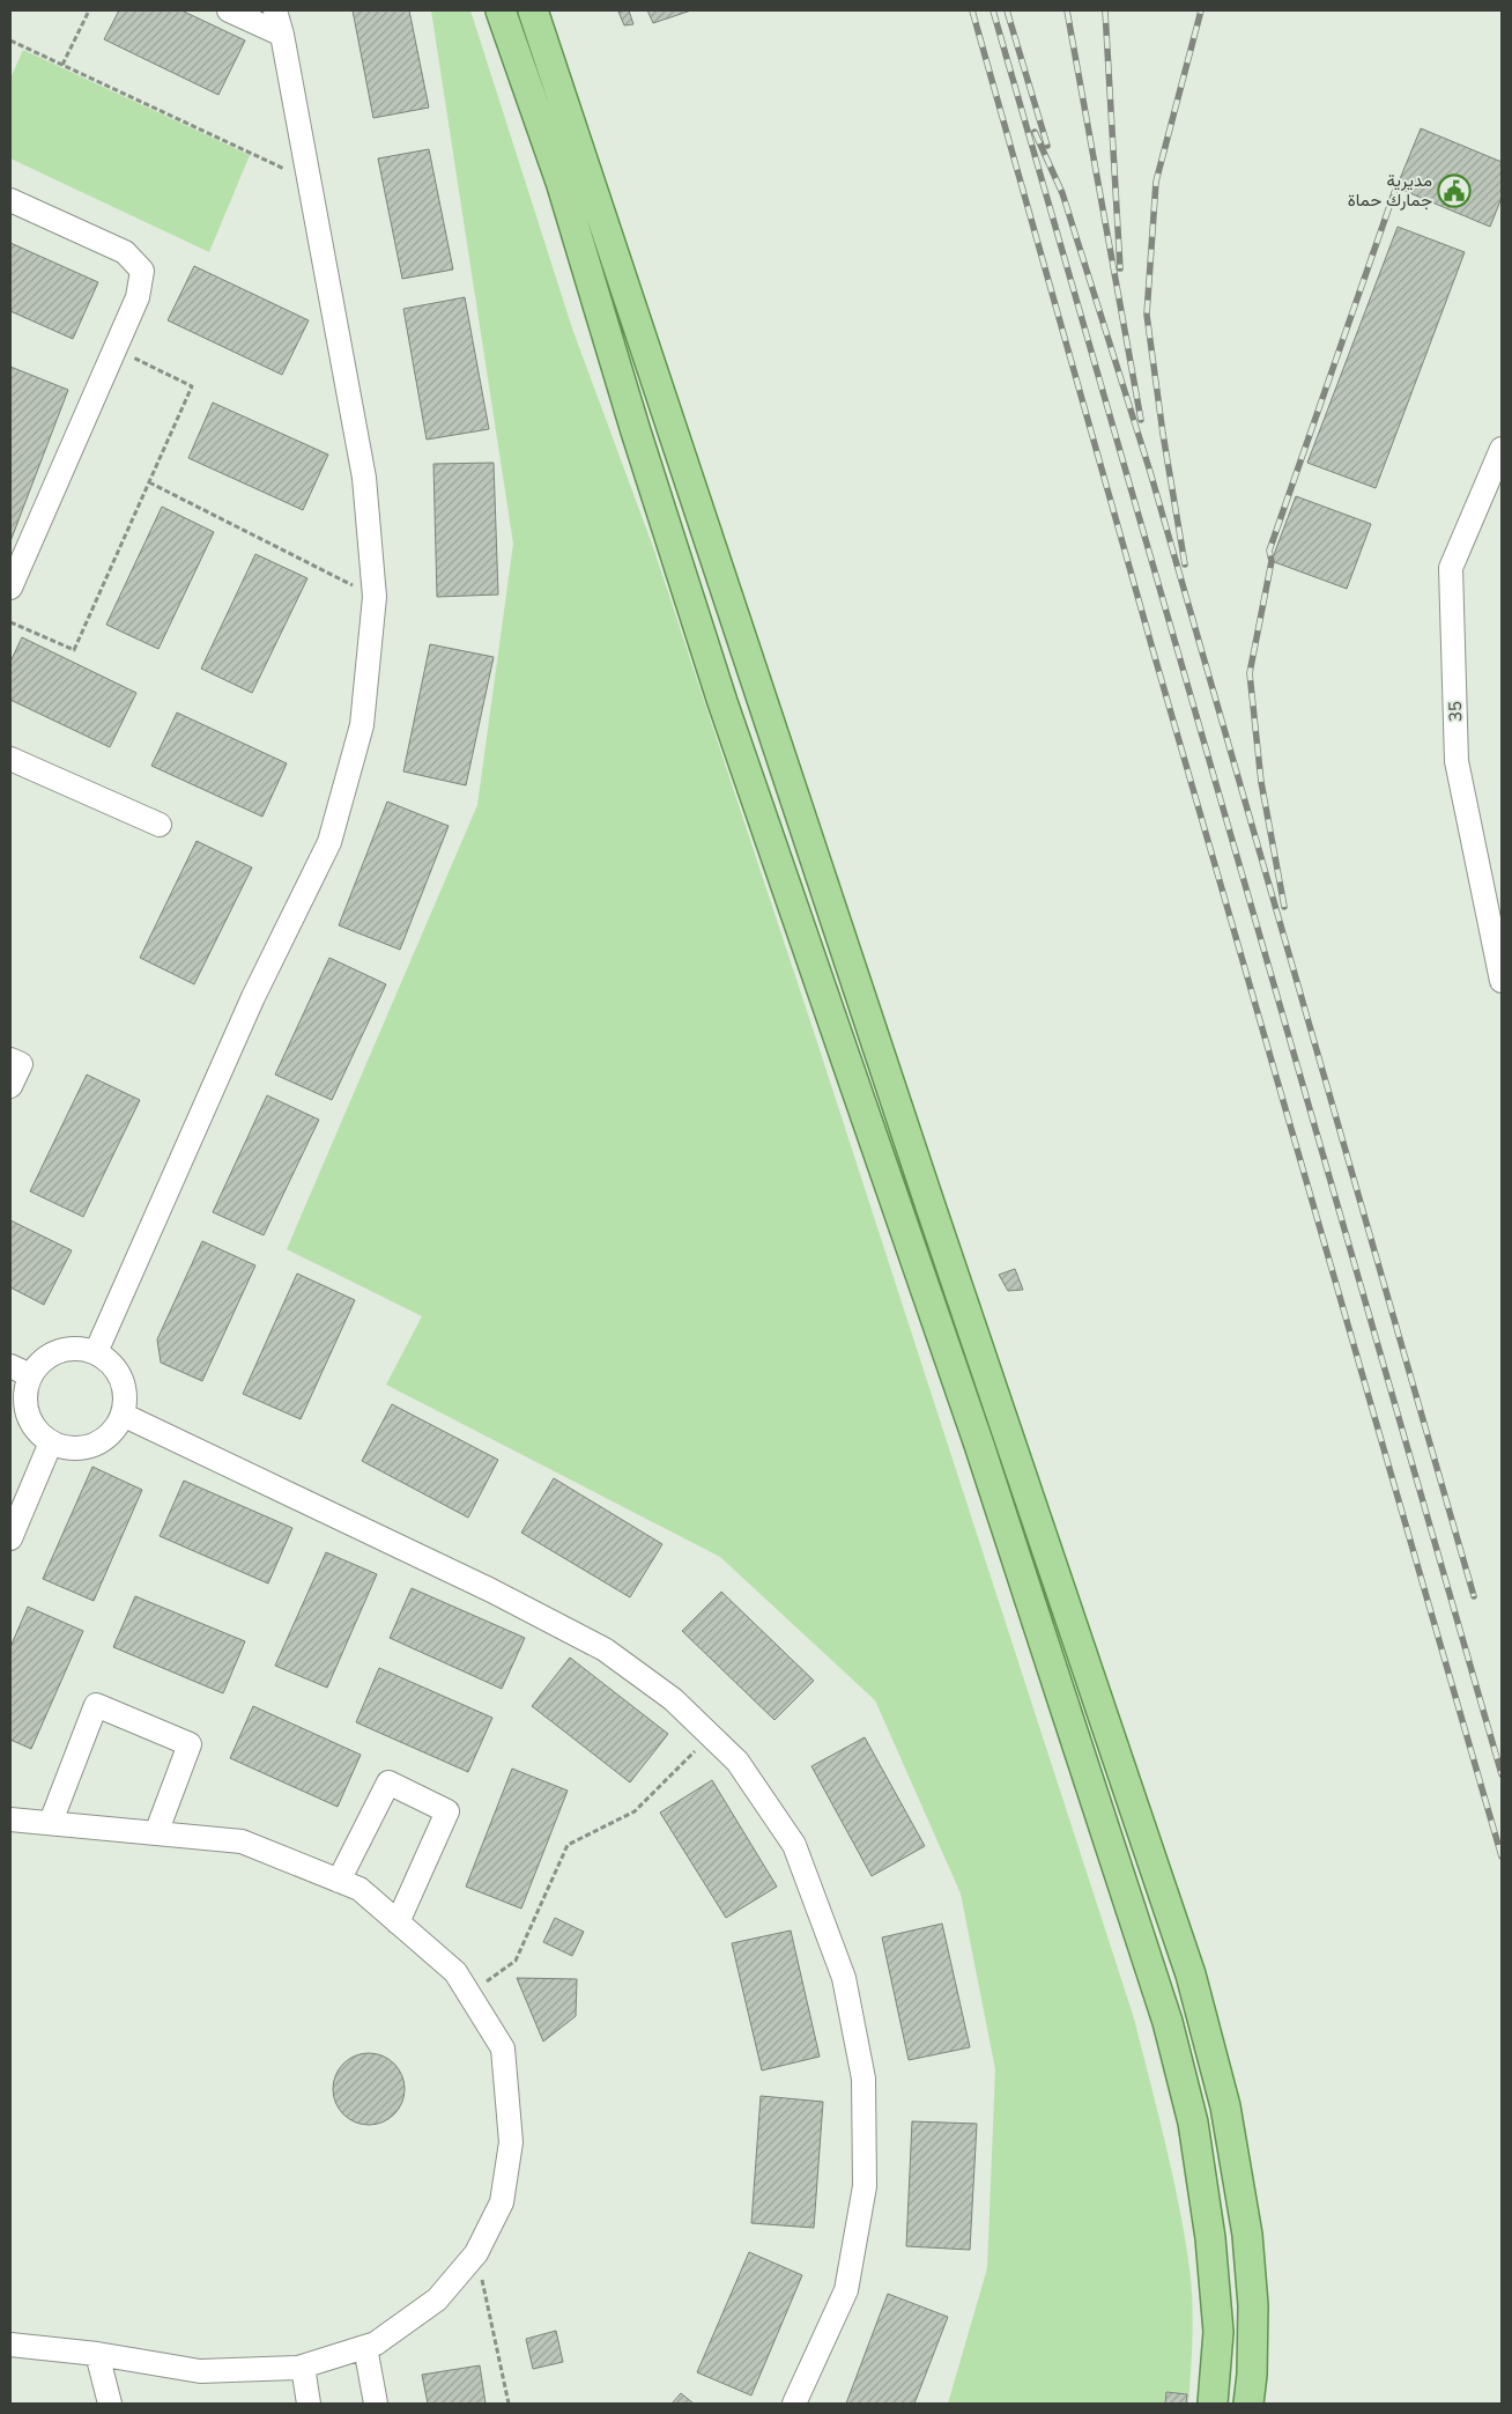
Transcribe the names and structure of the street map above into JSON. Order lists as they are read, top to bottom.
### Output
{
  "streets": {
    "street": ["35"]
  },
  "places": {
    "public building": ["مديرية جمارك حماة"]
  }
}
